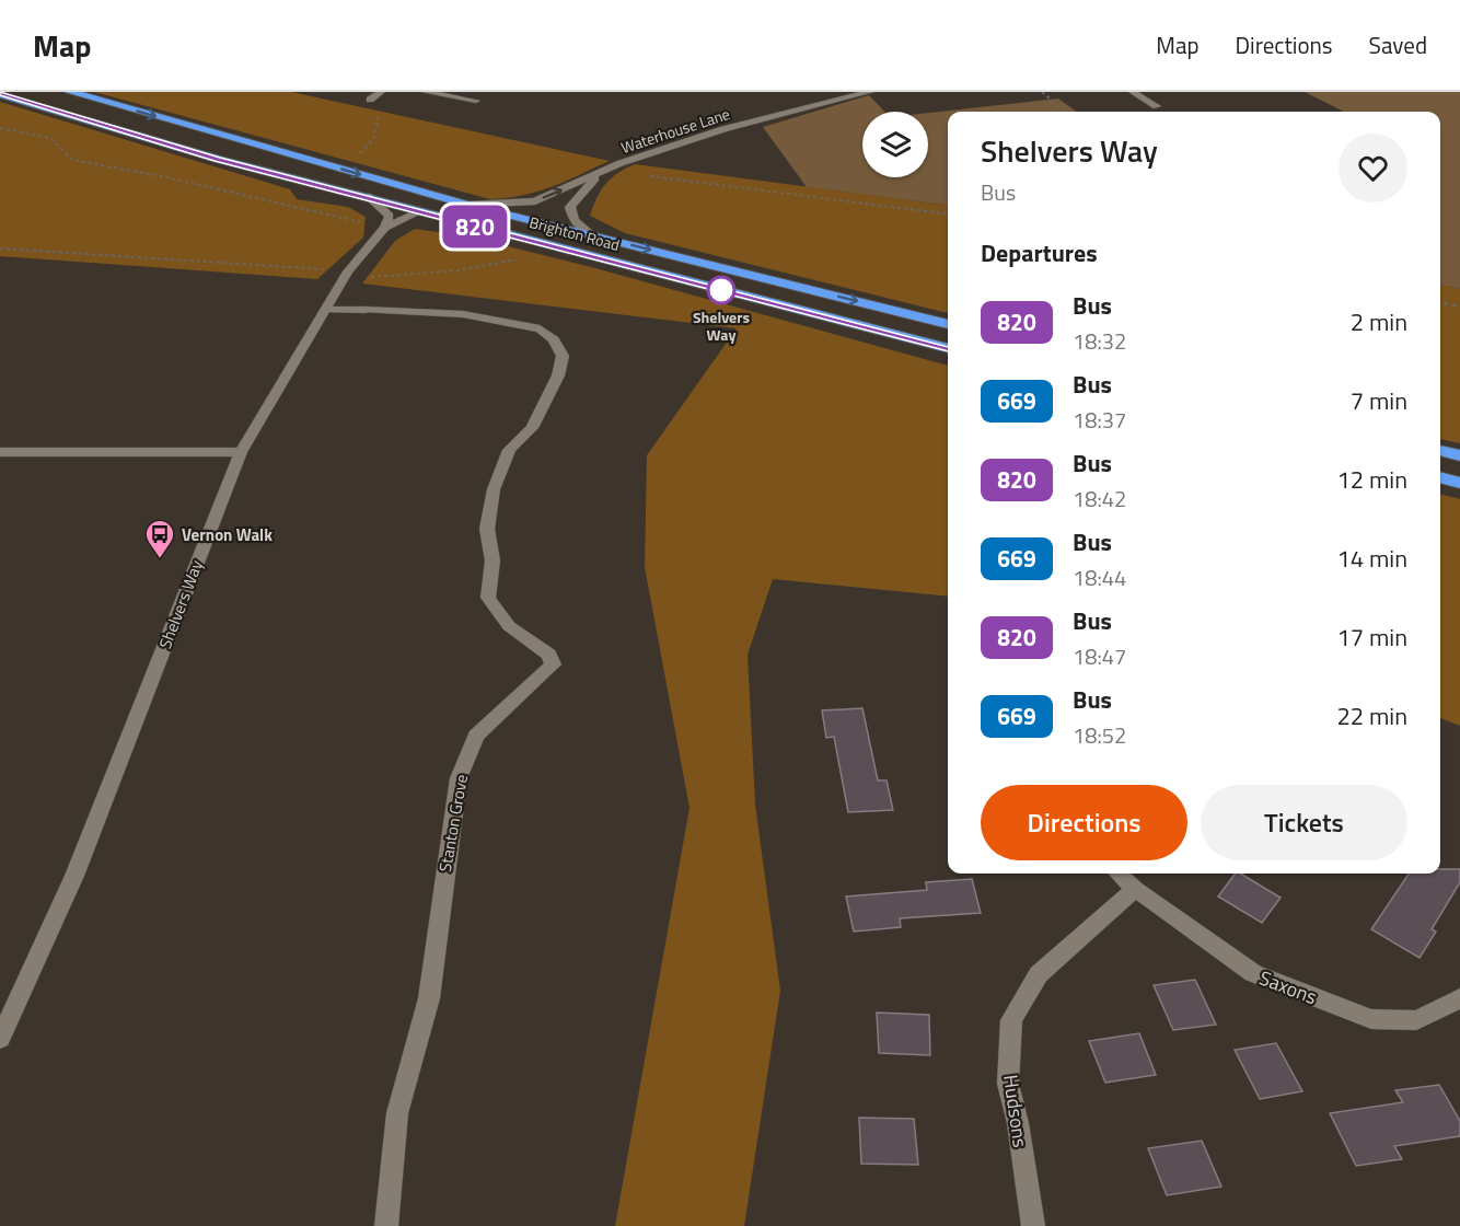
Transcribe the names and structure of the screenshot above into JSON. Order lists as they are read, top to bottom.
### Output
{
  "streets": {
    "highway": ["Brighton Road"],
    "street": [
      "Waterhouse Lane",
      "Shelvers Way",
      "Stanton Grove",
      "Saxons",
      "Hudsons"
    ]
  },
  "crossings": [
    ["Waterhouse Lane", "Brighton Road"],
    ["Brighton Road", "Shelvers Way"],
    ["Saxons", "Hudsons"]
  ],
  "places": {
    "other": ["Shelvers Way"],
    "bus stop": ["Vernon Walk"]
  },
  "lines": ["bus line 820"],
  "page": {
    "header": "Map",
    "nav": ["Map", "Directions", "Saved"],
    "on_map": "820",
    "heading": [
      ["Shelvers Way", "Bus"],
      "Departures"
    ],
    "list": [
      {
        "mark": "820",
        "name": "Bus",
        "note": "18:32",
        "value": "2 min"
      },
      {
        "mark": "669",
        "name": "Bus",
        "note": "18:37",
        "value": "7 min"
      },
      {
        "mark": "820",
        "name": "Bus",
        "note": "18:42",
        "value": "12 min"
      },
      {
        "mark": "669",
        "name": "Bus",
        "note": "18:44",
        "value": "14 min"
      },
      {
        "mark": "820",
        "name": "Bus",
        "note": "18:47",
        "value": "17 min"
      },
      {
        "mark": "669",
        "name": "Bus",
        "note": "18:52",
        "value": "22 min"
      }
    ],
    "buttons": ["Directions", "Tickets"]
  }
}
